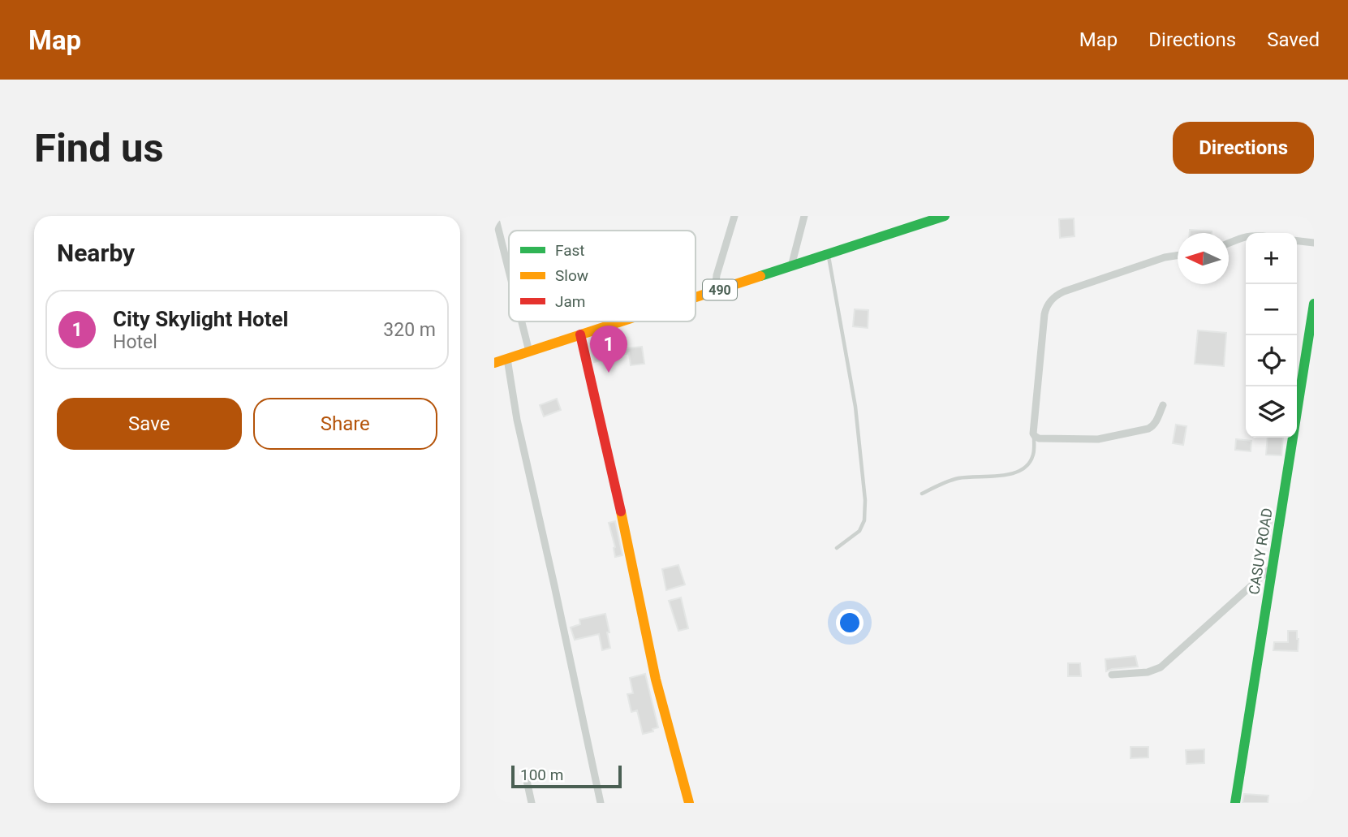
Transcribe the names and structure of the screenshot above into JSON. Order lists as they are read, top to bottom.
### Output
{
  "streets": {
    "street": ["490", "CASUY ROAD"]
  },
  "legend": ["Fast", "Slow", "Jam"],
  "scale_bar": "100 m",
  "north": "left",
  "page": {
    "header": "Map",
    "nav": ["Map", "Directions", "Saved"],
    "buttons": [
      "Directions",
      ["Save", "Share"]
    ],
    "title": "Find us",
    "heading": "Nearby",
    "map_buttons": ["+", "−"],
    "list": [
      {
        "mark": "1",
        "name": "City Skylight Hotel",
        "note": "Hotel",
        "value": "320 m"
      }
    ],
    "pins": "1",
    "scale": "100 m"
  }
}
